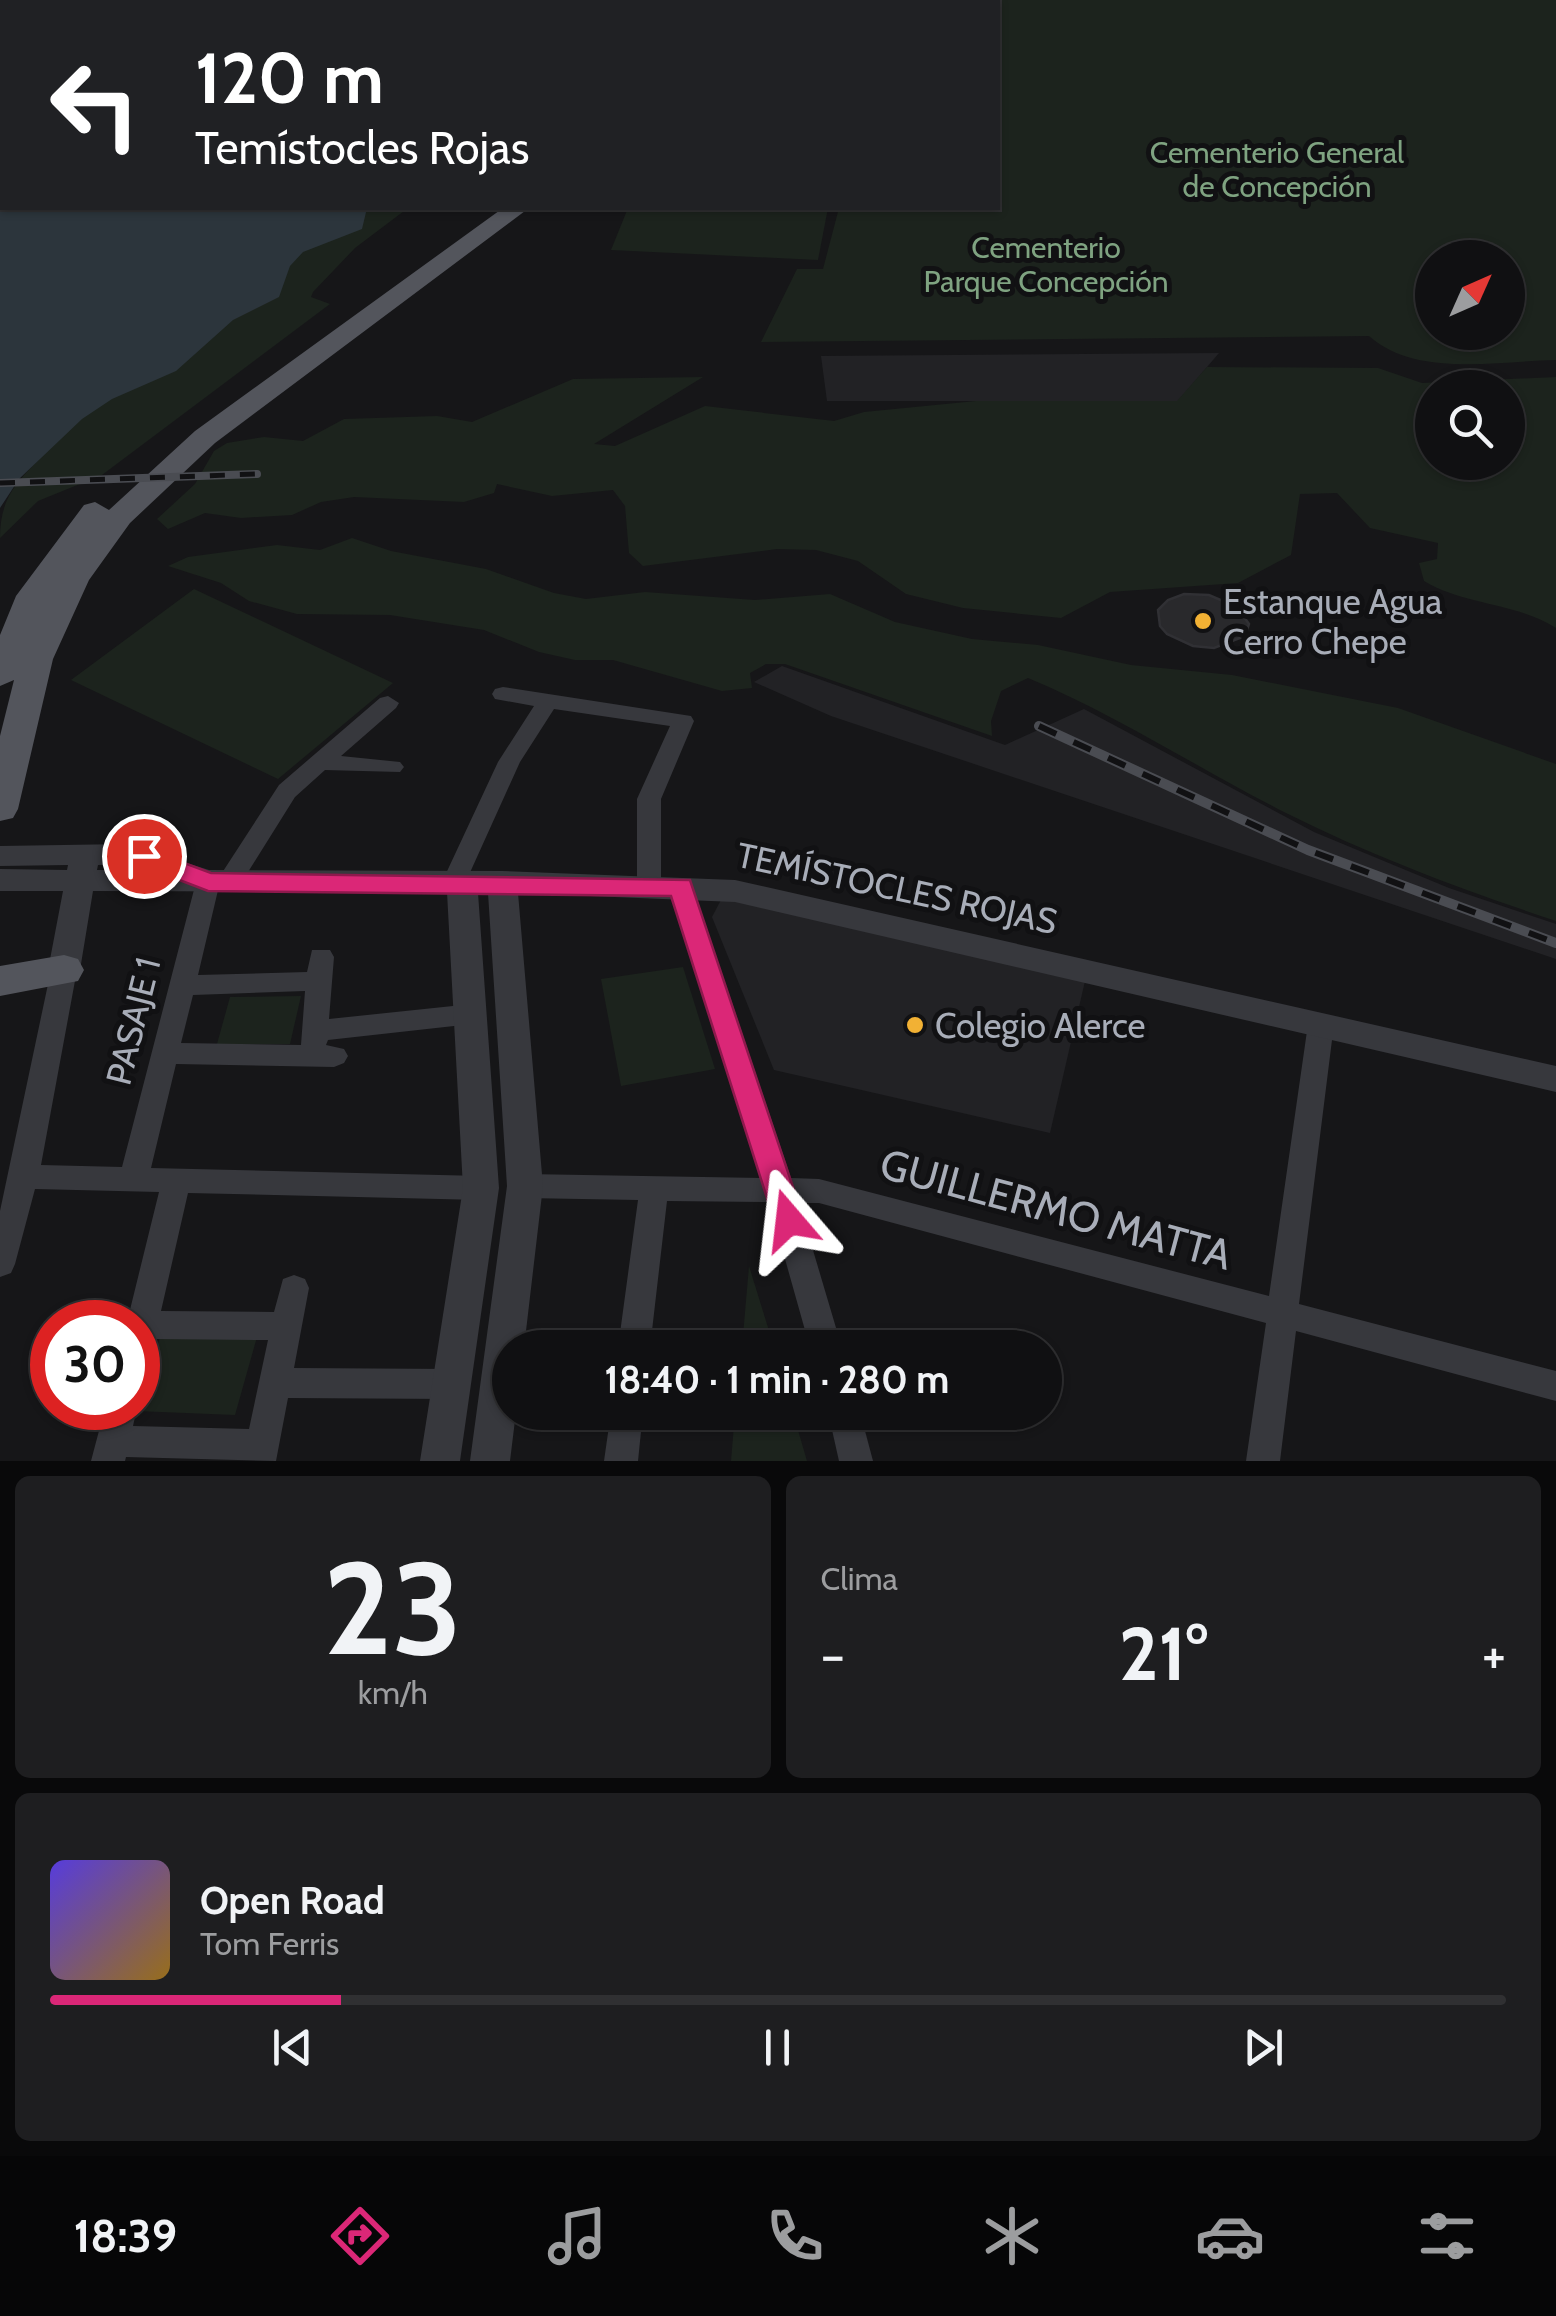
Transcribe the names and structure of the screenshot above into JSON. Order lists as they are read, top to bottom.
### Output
{
  "streets": {
    "street": ["TEMÍSTOCLES ROJAS", "PASAJE 1", "GUILLERMO MATTA"]
  },
  "crossings": [
    ["TEMÍSTOCLES ROJAS", "PASAJE 1"]
  ],
  "parks": ["Cementerio General de Concepción", "Cementerio Parque Concepción"],
  "places": ["Estanque Agua Cerro Chepe", "Colegio Alerce"],
  "north": "top right",
  "page": {
    "turn": ["120 m", "Temístocles Rojas"],
    "limit": "30",
    "trip": "18:40 · 1 min · 280 m",
    "tile": [
      ["23", "km/h"],
      "Clima"
    ],
    "heat": ["−", "21°", "+"],
    "song": ["Open Road", "Tom Ferris"],
    "tabs": "18:39"
  }
}
